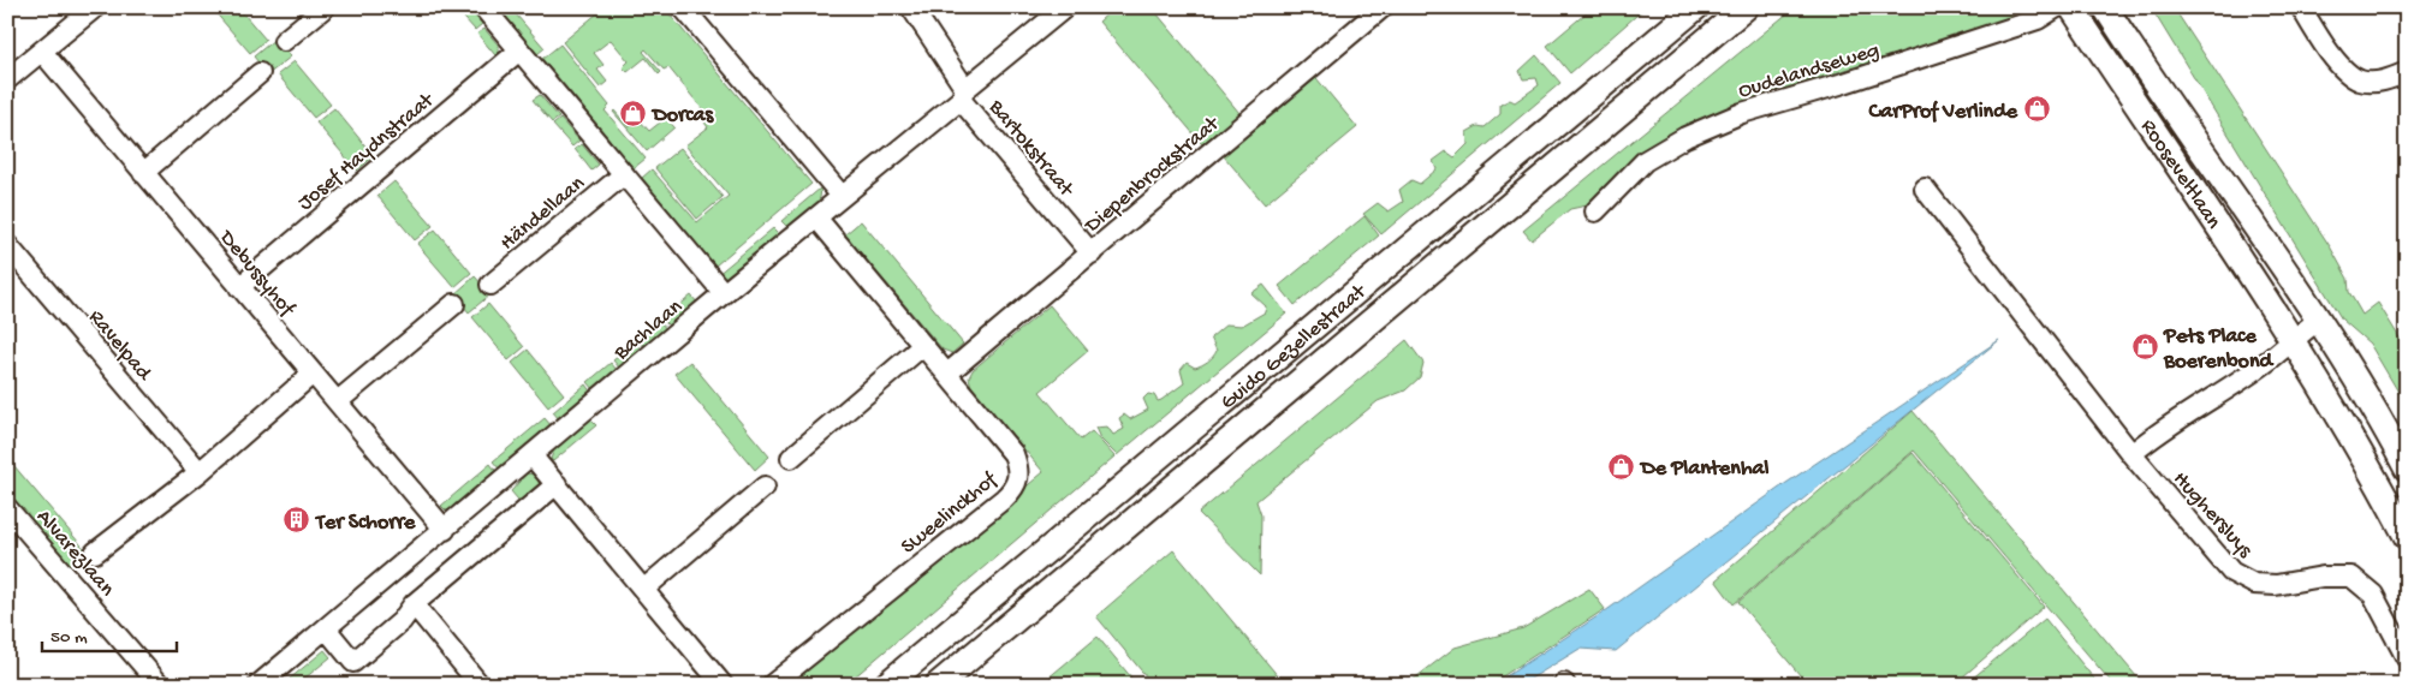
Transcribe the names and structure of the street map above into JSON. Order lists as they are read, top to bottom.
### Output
{
  "streets": {
    "main road": ["Rooseveltlaan", "Guido Gezellestraat"],
    "street": [
      "Oudelandseweg",
      "Bartokstraat",
      "Josef Haydnstraat",
      "Diepenbrockstraat",
      "Händellaan",
      "Debussyhof",
      "Bachlaan",
      "Ravelpad",
      "Sweelinckhof",
      "Hughersluys",
      "Alvarezlaan"
    ]
  },
  "crossings": [
    ["Bartokstraat", "Diepenbrockstraat"],
    ["Bartokstraat", "Bachlaan"],
    ["Josef Haydnstraat", "Debussyhof"],
    ["Diepenbrockstraat", "Sweelinckhof"],
    ["Debussyhof", "Bachlaan"],
    ["Bachlaan", "Sweelinckhof"]
  ],
  "places": {
    "shop": [
      "CarProf Verlinde",
      "Dorcas",
      "Pets Place Boerenbond",
      "De Plantenhal"
    ],
    "building": ["Ter Schorre"]
  },
  "scale_bar": "50 m"
}
